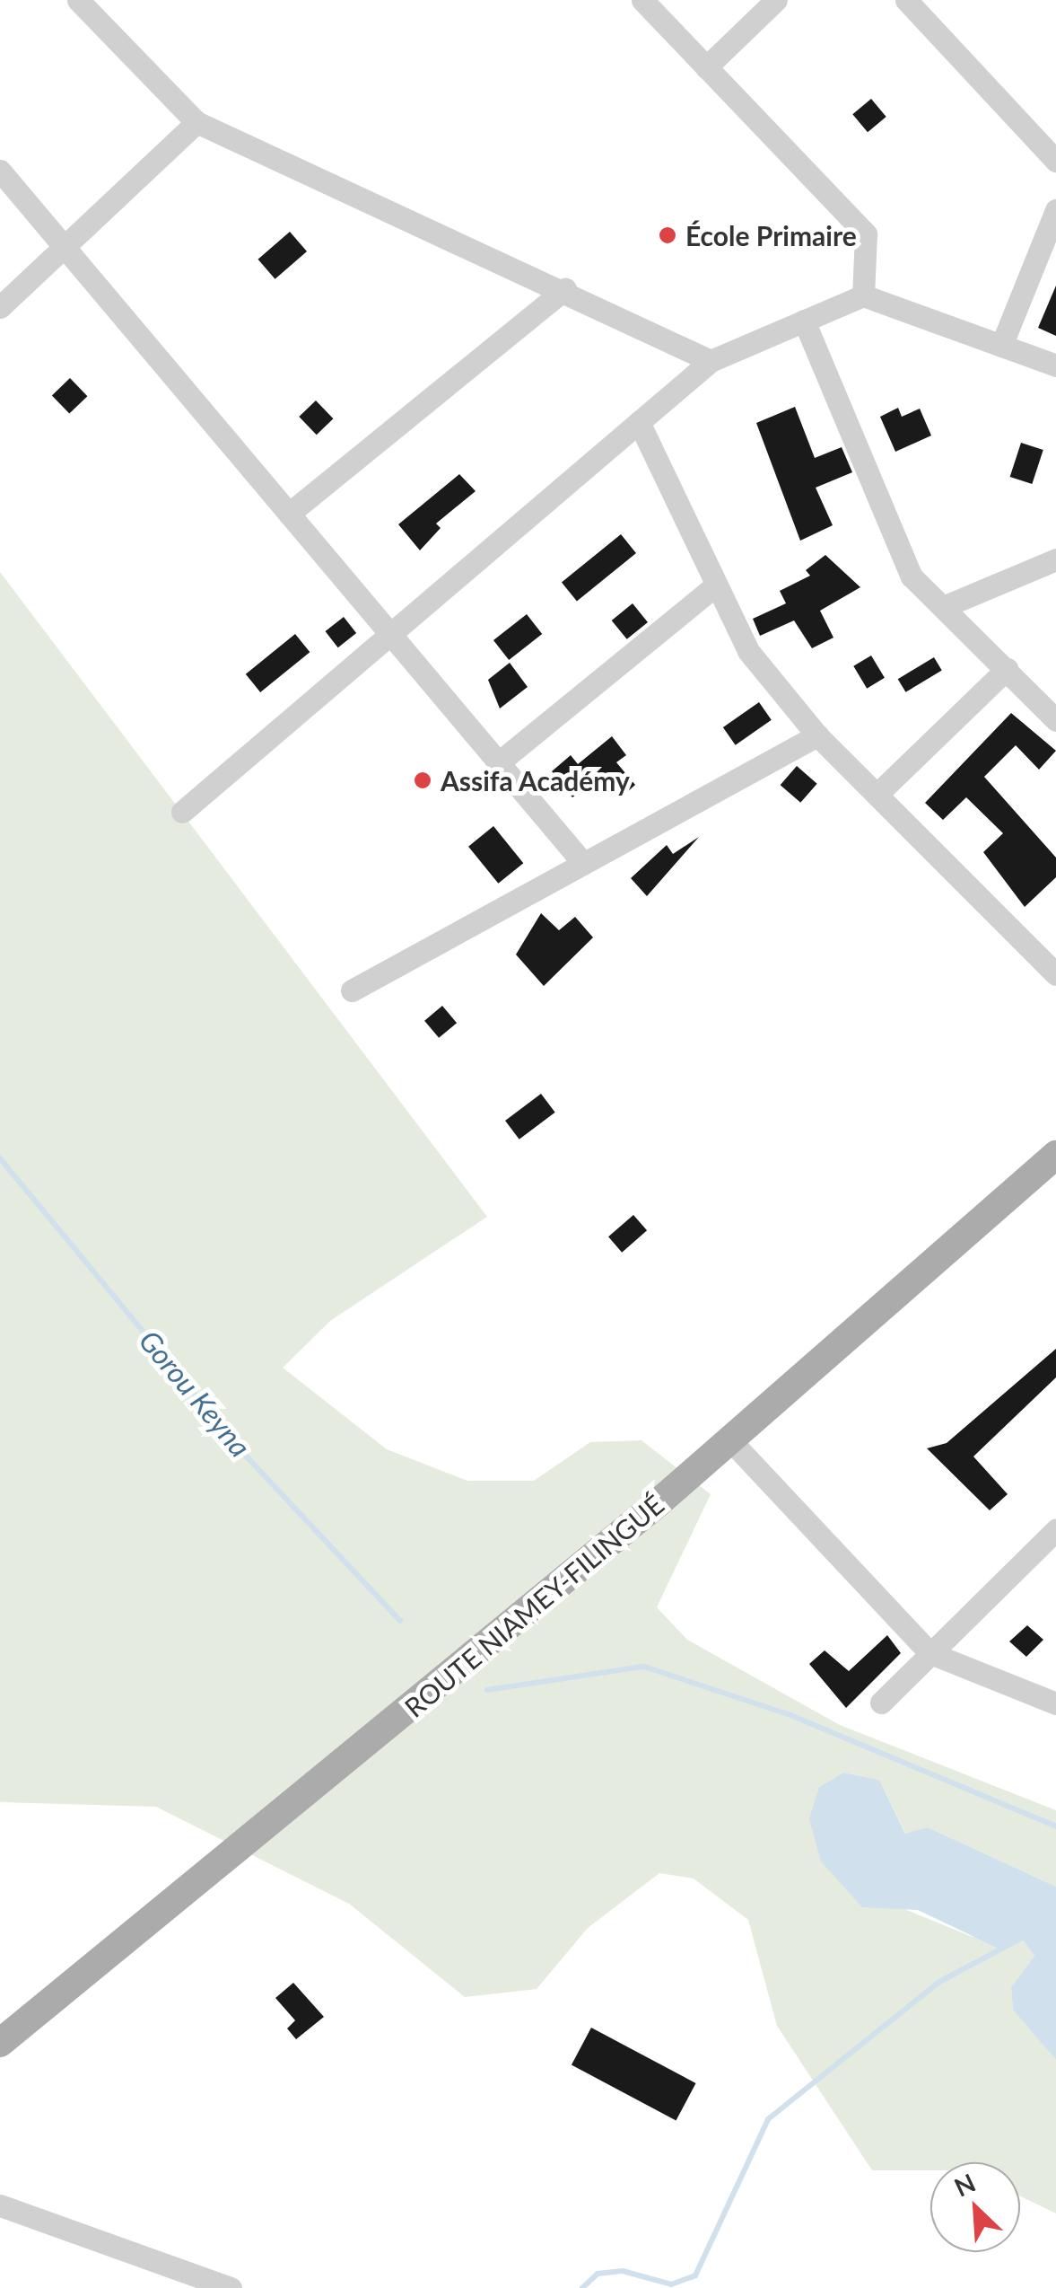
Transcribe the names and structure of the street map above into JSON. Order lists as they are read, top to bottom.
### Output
{
  "streets": {
    "main road": ["ROUTE NIAMEY-FILINGUÉ"]
  },
  "water": ["Gorou Keyna"],
  "places": ["École Primaire", "Assifa Académy"],
  "north": "top left"
}
